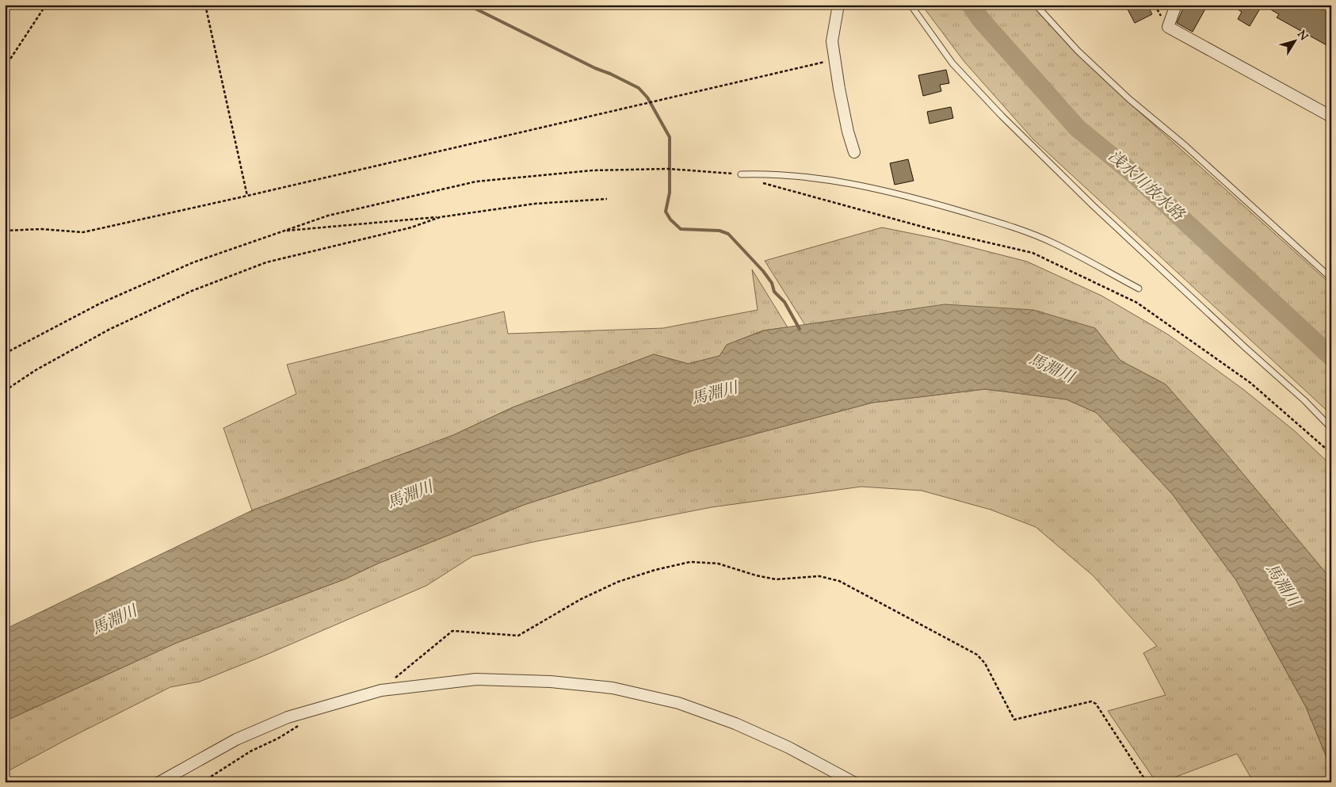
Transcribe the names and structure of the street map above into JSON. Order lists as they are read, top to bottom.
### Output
{
  "water": ["浅水川放水路", "馬淵川"],
  "north": "top right"
}
